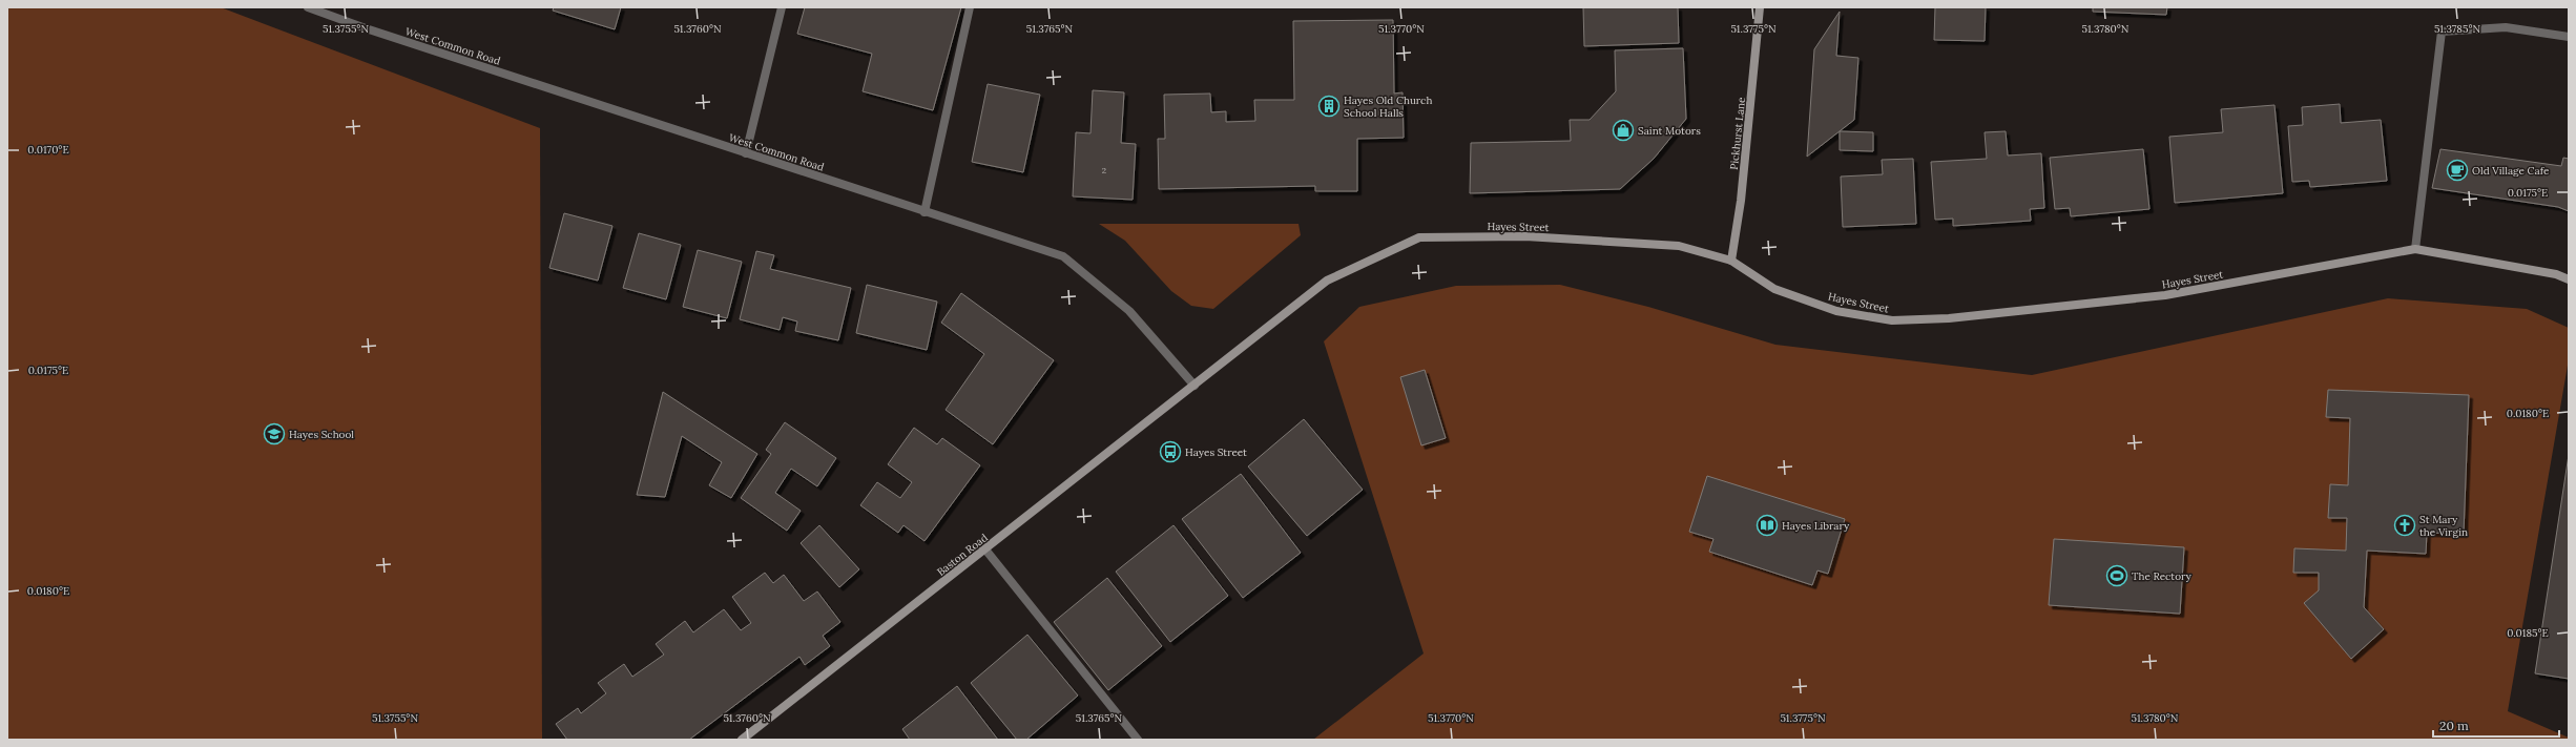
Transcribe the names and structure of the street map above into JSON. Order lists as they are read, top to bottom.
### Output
{
  "streets": {
    "main road": ["Pickhurst Lane", "Hayes Street", "Baston Road"],
    "street": ["West Common Road"]
  },
  "crossings": [
    ["West Common Road", "Hayes Street"],
    ["West Common Road", "Baston Road"],
    ["Pickhurst Lane", "Hayes Street"],
    ["Hayes Street", "Baston Road"]
  ],
  "places": {
    "building": ["Hayes Old Church School Halls"],
    "shop": ["Saint Motors"],
    "cafe": ["Old Village Cafe"],
    "school or university": ["Hayes School"],
    "bus stop": ["Hayes Street"],
    "library": ["Hayes Library"],
    "church": ["St Mary the Virgin"],
    "sports": ["The Rectory"]
  },
  "house_numbers": ["2"],
  "scale_bar": "20 m",
  "coordinates": [
    "51.3755°N",
    "51.3760°N",
    "51.3765°N",
    "51.3770°N",
    "51.3775°N",
    "51.3780°N",
    "51.3785°N",
    "0.0170°E",
    "0.0175°E",
    "0.0180°E",
    "0.0185°E"
  ]
}
